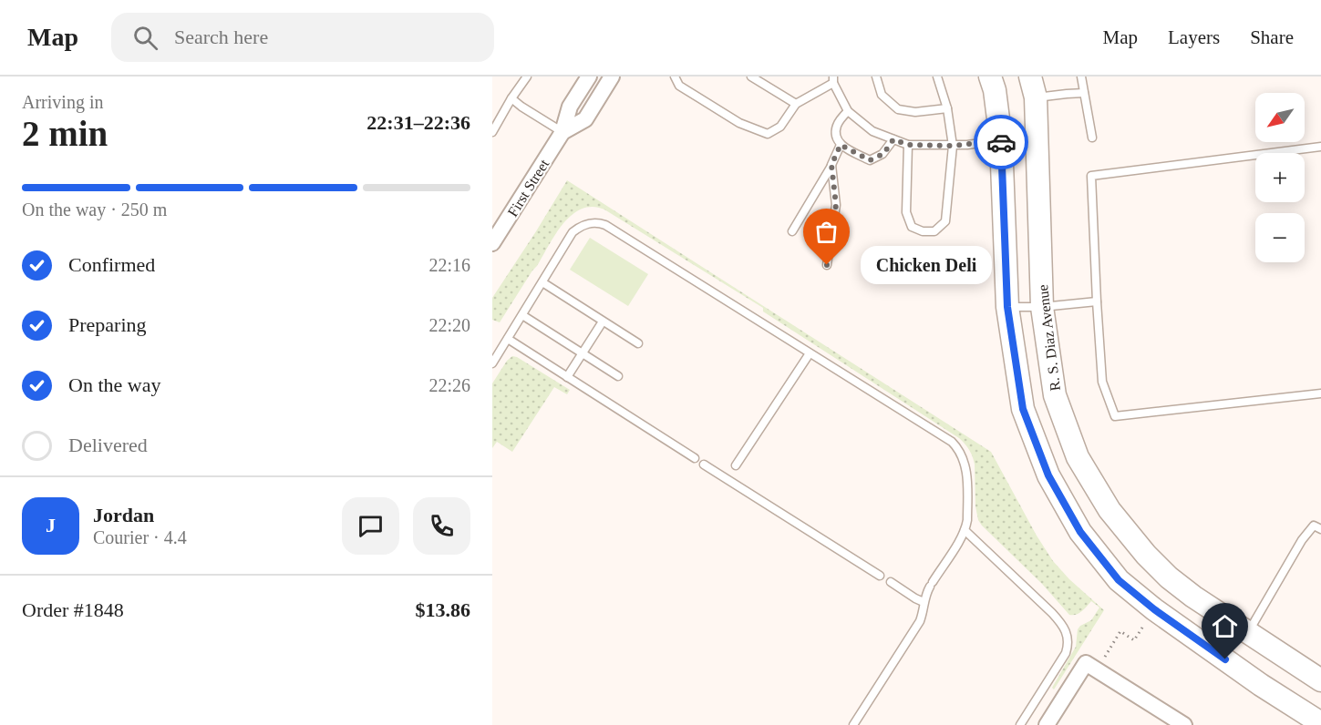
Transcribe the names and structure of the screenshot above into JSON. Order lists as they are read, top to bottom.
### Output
{
  "streets": {
    "street": ["First Street", "R. S. Diaz Avenue"]
  },
  "places": ["Chicken Deli"],
  "north": "bottom left",
  "page": {
    "header": "Map",
    "search": "Search here",
    "nav": ["Map", "Layers", "Share"],
    "heading": ["2 min", "Arriving in", "22:31–22:36"],
    "panel": [
      "Jordan",
      "Courier · 4.4",
      "Order #1848",
      "$13.86"
    ],
    "map_buttons": ["+", "−"],
    "bar": "On the way · 250 m",
    "list": [
      ["Confirmed", "22:16"],
      ["Preparing", "22:20"],
      ["On the way", "22:26"],
      "Delivered"
    ],
    "bubble": "Chicken Deli",
    "round": "J"
  }
}
